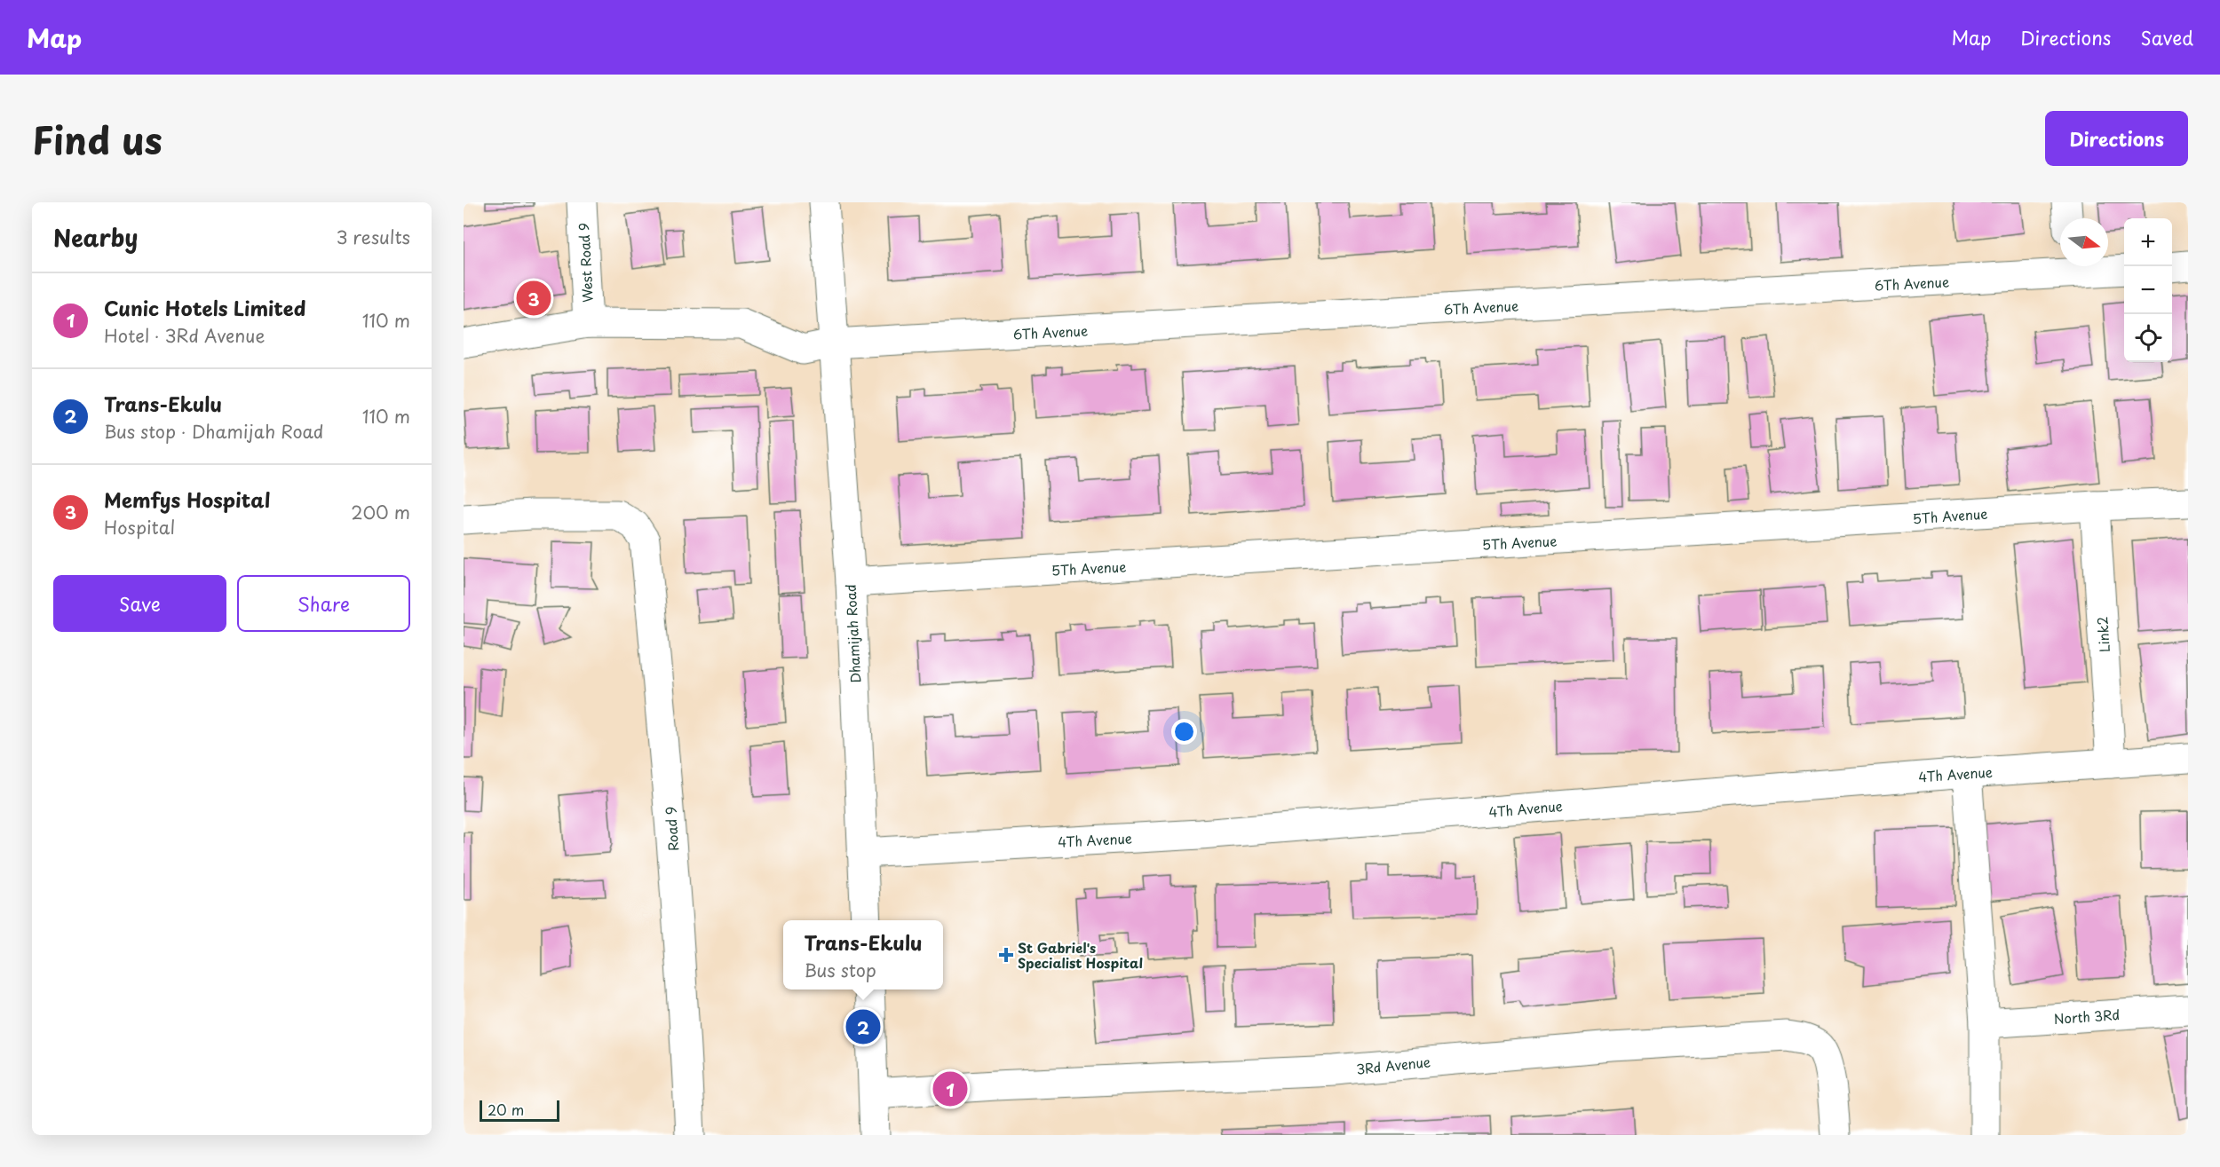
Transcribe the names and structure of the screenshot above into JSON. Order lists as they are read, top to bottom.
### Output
{
  "streets": {
    "street": [
      "West Road 9",
      "6Th Avenue",
      "5Th Avenue",
      "Dhamijah Road",
      "Link2",
      "4Th Avenue",
      "Road 9",
      "North 3Rd",
      "3Rd Avenue"
    ]
  },
  "crossings": [
    ["West Road 9", "6Th Avenue"],
    ["6Th Avenue", "Dhamijah Road"],
    ["5Th Avenue", "Dhamijah Road"],
    ["5Th Avenue", "Link2"],
    ["Dhamijah Road", "4Th Avenue"],
    ["Link2", "4Th Avenue"]
  ],
  "places": {
    "health": ["St Gabriel's Specialist Hospital"]
  },
  "scale_bar": "20 m",
  "north": "right",
  "page": {
    "header": "Map",
    "nav": ["Map", "Directions", "Saved"],
    "title": "Find us",
    "buttons": [
      "Directions",
      ["Save", "Share"]
    ],
    "heading": ["Nearby", "3 results"],
    "map_buttons": ["+", "−"],
    "list": [
      {
        "mark": "1",
        "name": "Cunic Hotels Limited",
        "note": "Hotel · 3Rd Avenue",
        "value": "110 m"
      },
      {
        "mark": "2",
        "name": "Trans-Ekulu",
        "note": "Bus stop · Dhamijah Road",
        "value": "110 m"
      },
      {
        "mark": "3",
        "name": "Memfys Hospital",
        "note": "Hospital",
        "value": "200 m"
      }
    ],
    "pins": ["3", "2", "1"],
    "popup": ["Trans-Ekulu", "Bus stop"],
    "scale": "20 m"
  }
}
